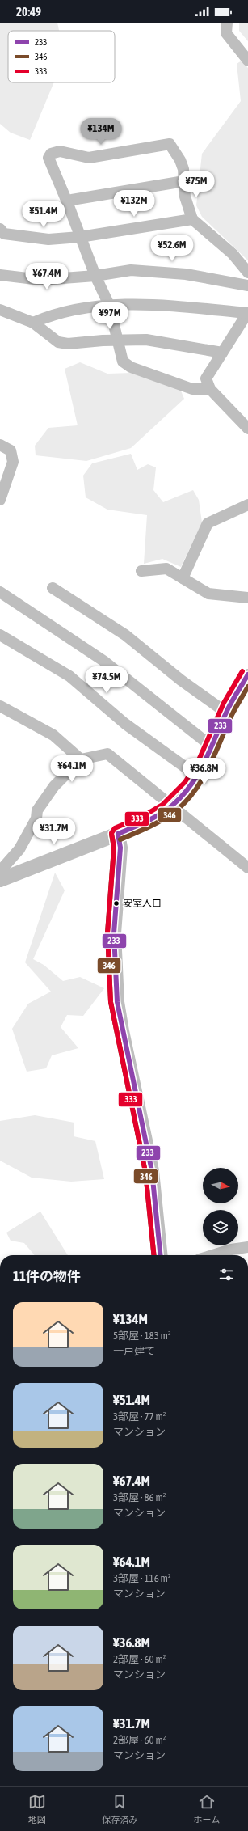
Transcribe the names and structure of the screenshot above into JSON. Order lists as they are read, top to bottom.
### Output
{
  "places": ["安室入口"],
  "lines": ["transit line 333", "transit line 233", "transit line 346"],
  "legend": ["233", "346", "333"],
  "north": "right",
  "page": {
    "status": "20:49",
    "price": [
      "¥134M",
      "¥75M",
      "¥132M",
      "¥51.4M",
      "¥52.6M",
      "¥67.4M",
      "¥97M",
      "¥74.5M",
      "¥64.1M",
      "¥36.8M",
      "¥31.7M"
    ],
    "heading": "11件の物件",
    "list": [
      {
        "name": "¥134M",
        "note": "5部屋 · 183 m² · 一戸建て"
      },
      {
        "name": "¥51.4M",
        "note": "3部屋 · 77 m² · マンション"
      },
      {
        "name": "¥67.4M",
        "note": "3部屋 · 86 m² · マンション"
      },
      {
        "name": "¥64.1M",
        "note": "3部屋 · 116 m² · マンション"
      },
      {
        "name": "¥36.8M",
        "note": "2部屋 · 60 m² · マンション"
      },
      {
        "name": "¥31.7M",
        "note": "2部屋 · 60 m² · マンション"
      }
    ],
    "tabs": ["地図", "保存済み", "ホーム"]
  }
}
